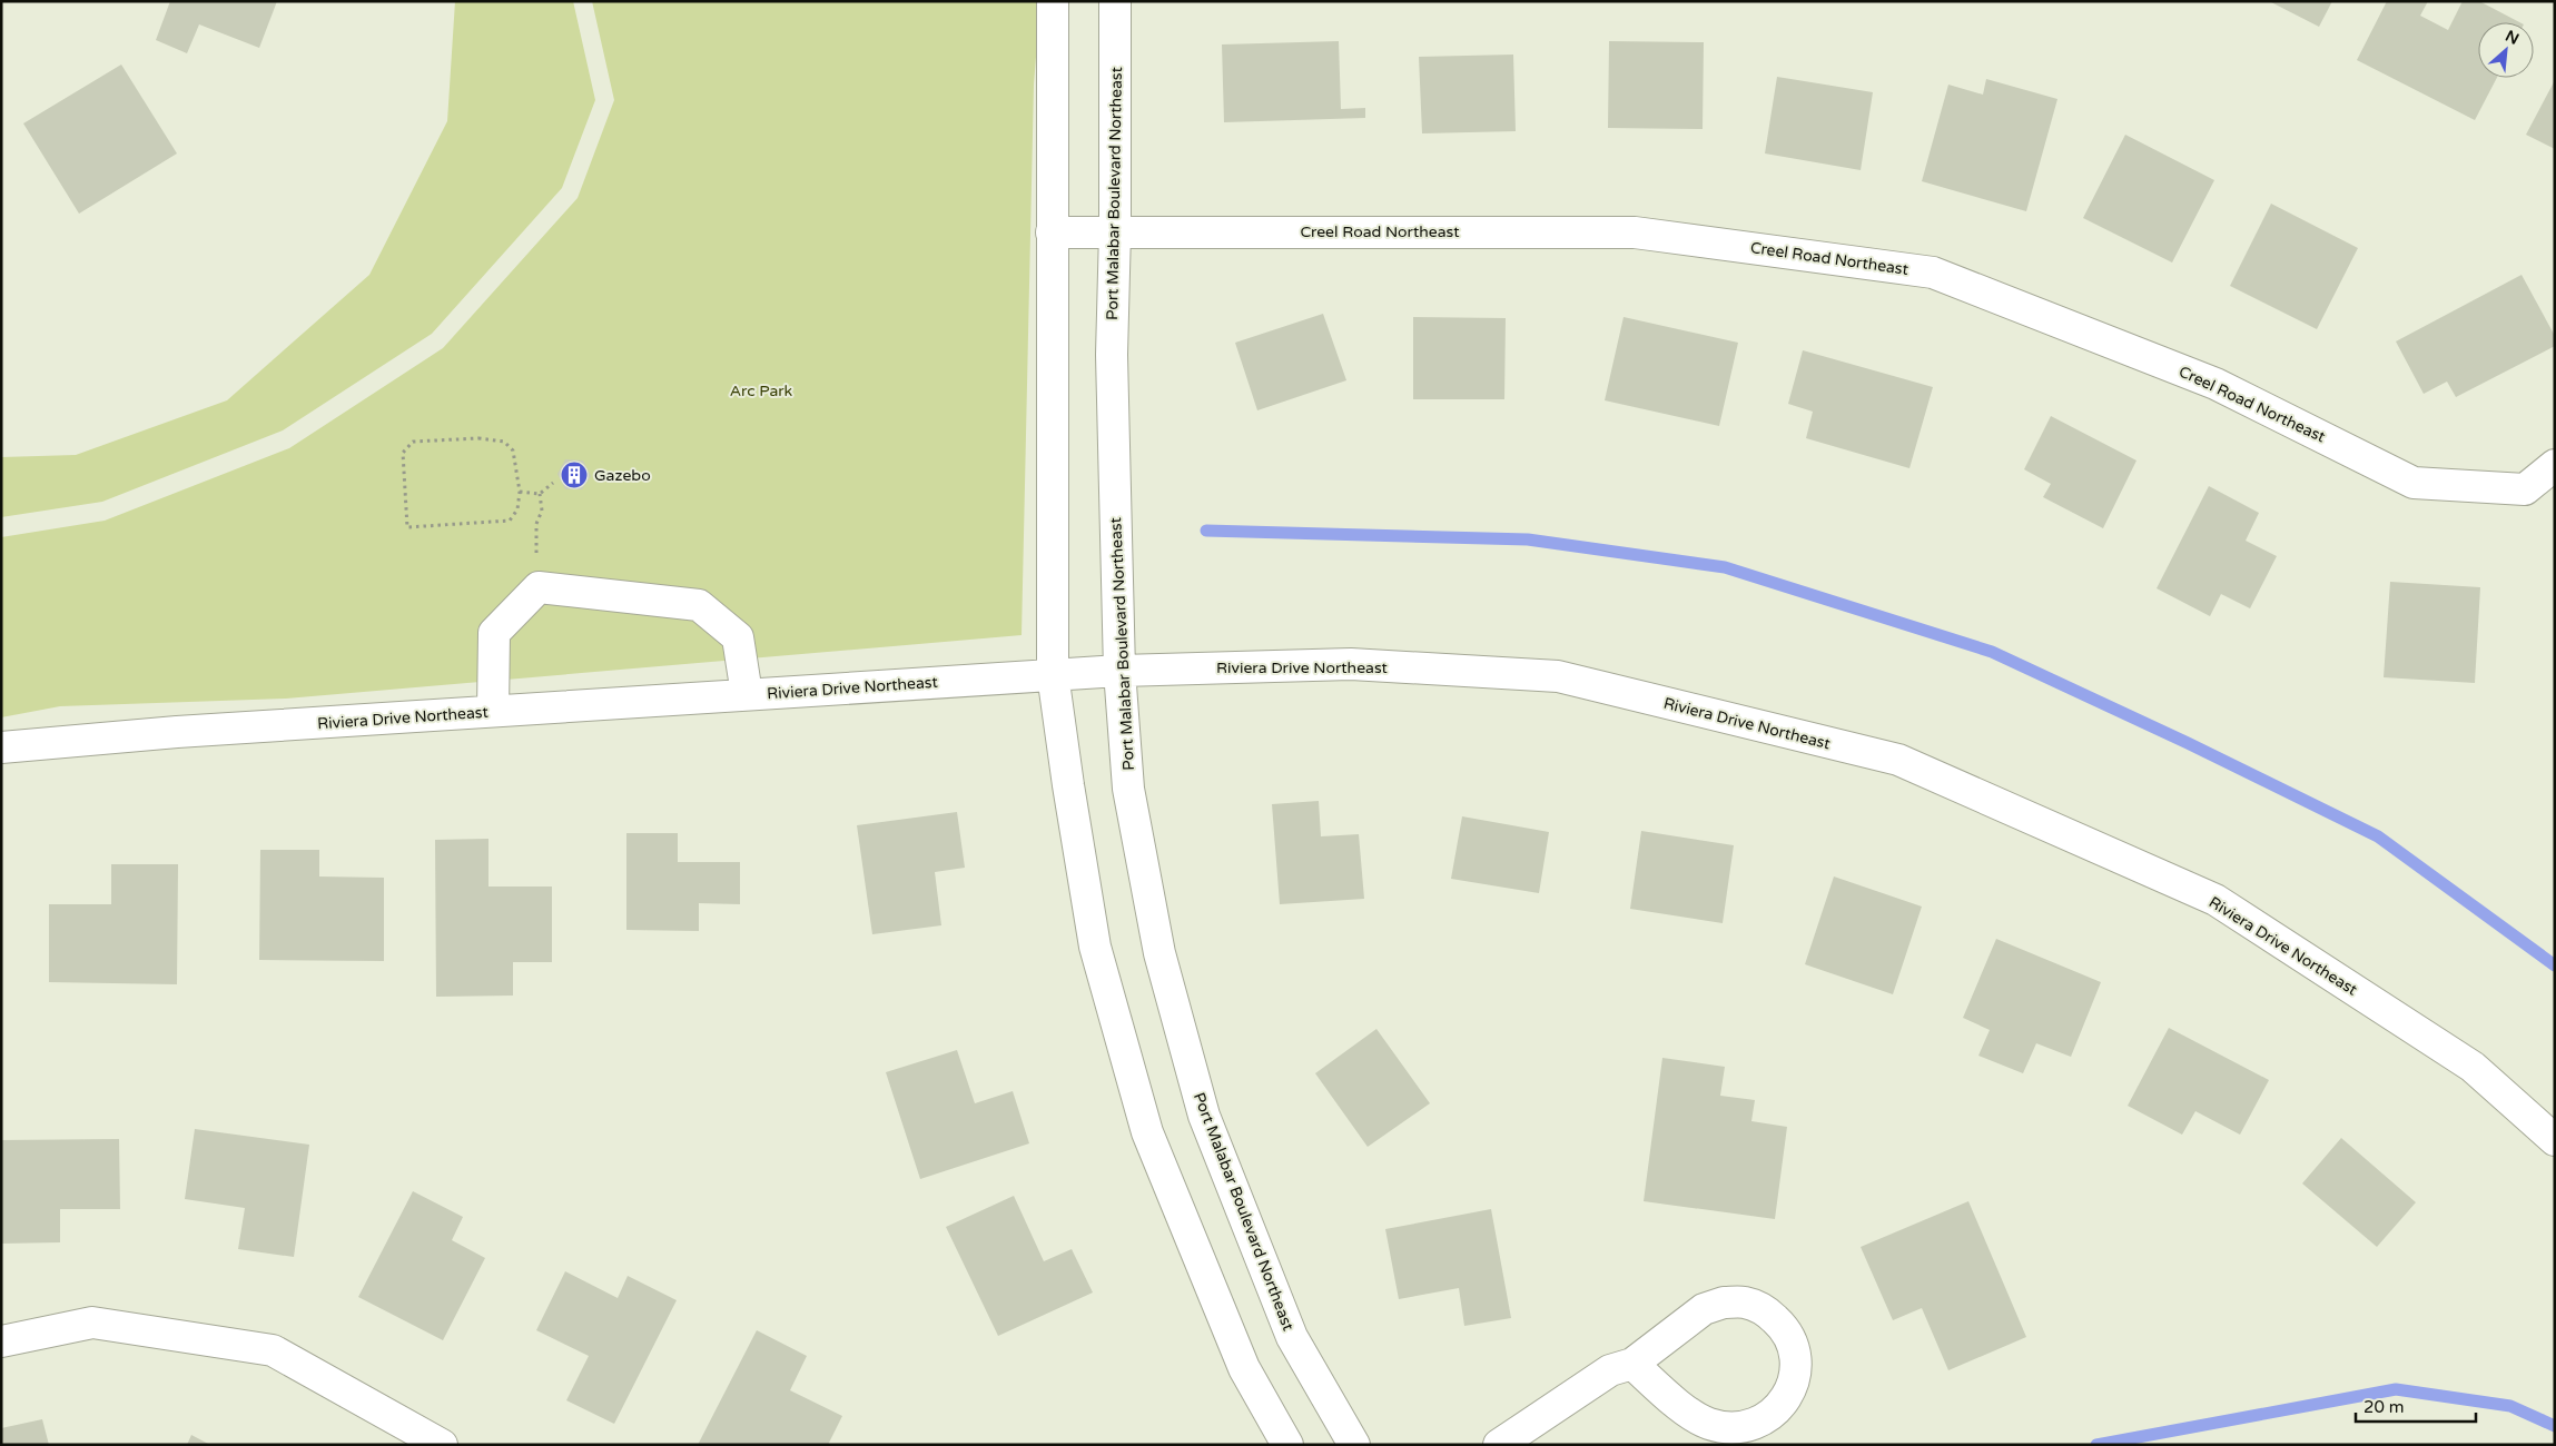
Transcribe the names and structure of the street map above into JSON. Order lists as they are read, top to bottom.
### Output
{
  "streets": {
    "street": ["Port Malabar Boulevard Northeast", "Creel Road Northeast", "Riviera Drive Northeast"]
  },
  "crossings": [
    ["Port Malabar Boulevard Northeast", "Creel Road Northeast"],
    ["Port Malabar Boulevard Northeast", "Riviera Drive Northeast"]
  ],
  "parks": ["Arc Park"],
  "places": {
    "building": ["Gazebo"]
  },
  "scale_bar": "20 m",
  "north": "top right"
}
